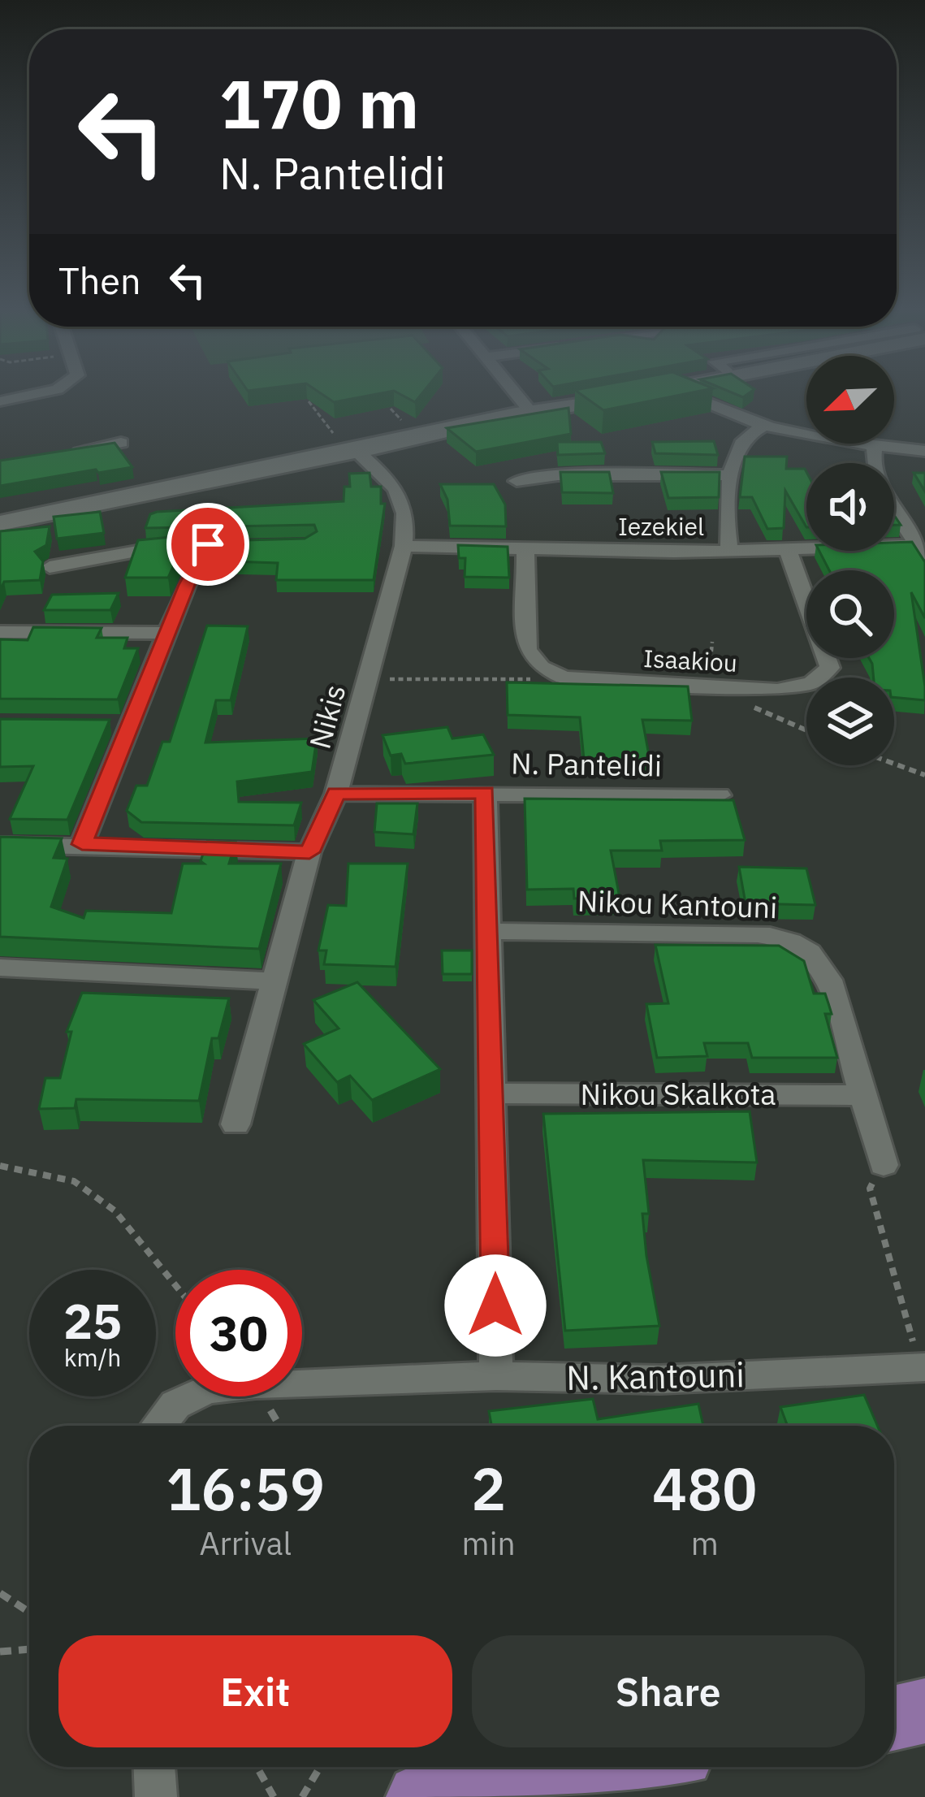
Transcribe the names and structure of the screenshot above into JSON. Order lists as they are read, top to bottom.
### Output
{
  "streets": {
    "street": [
      "Iezekiel",
      "Isaakiou",
      "Nikis",
      "N. Pantelidi",
      "Nikou Kantouni",
      "Nikou Skalkota",
      "N. Kantouni"
    ]
  },
  "crossings": [
    ["Iezekiel", "Isaakiou"],
    ["Iezekiel", "Nikis"],
    ["Nikis", "N. Pantelidi"],
    ["Nikou Kantouni", "Nikou Skalkota"]
  ],
  "north": "bottom left",
  "page": {
    "turn": ["170 m", "N. Pantelidi"],
    "then": "Then",
    "speed": "25 km/h",
    "limit": "30",
    "eta": [
      "16:59",
      "Arrival",
      "2",
      "min",
      "480",
      "m"
    ],
    "buttons": ["Exit", "Share"]
  }
}
